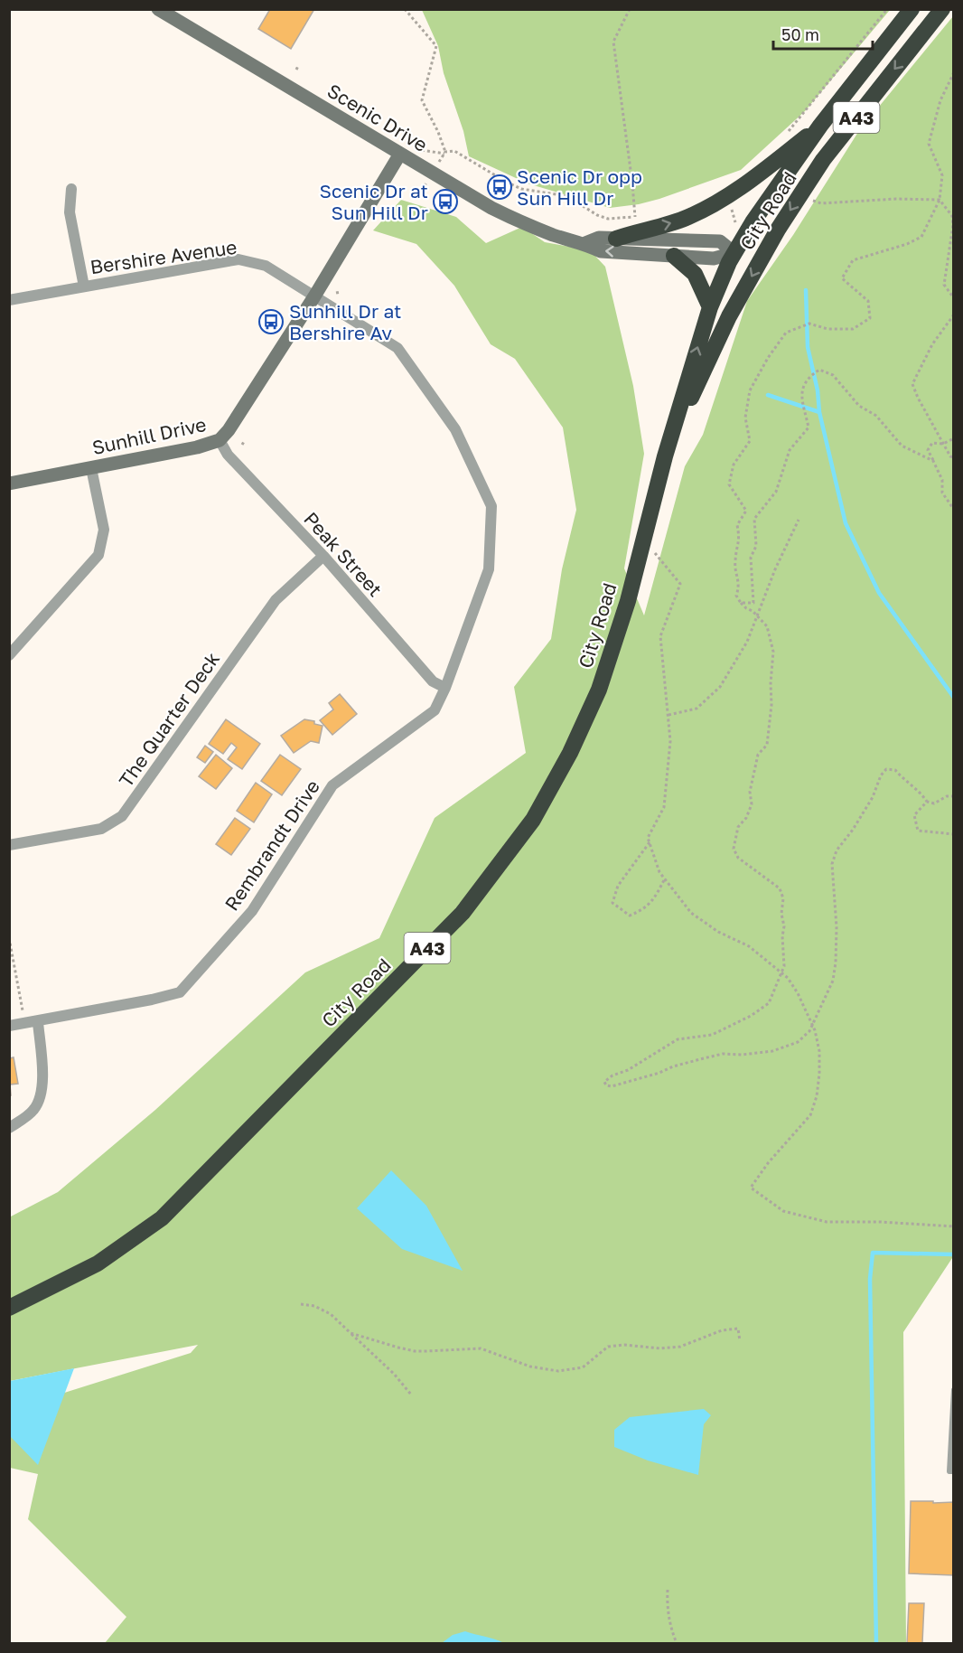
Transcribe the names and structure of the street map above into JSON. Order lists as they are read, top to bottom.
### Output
{
  "streets": {
    "highway": ["A43", "City Road"],
    "main road": ["Scenic Drive", "Sunhill Drive"],
    "street": [
      "Bershire Avenue",
      "Peak Street",
      "The Quarter Deck",
      "Rembrandt Drive"
    ]
  },
  "crossings": [
    ["Scenic Drive", "City Road"],
    ["Scenic Drive", "Sunhill Drive"],
    ["Bershire Avenue", "Sunhill Drive"],
    ["Bershire Avenue", "Rembrandt Drive"],
    ["Sunhill Drive", "Peak Street"],
    ["Sunhill Drive", "Rembrandt Drive"],
    ["Peak Street", "The Quarter Deck"],
    ["Peak Street", "Rembrandt Drive"]
  ],
  "places": {
    "bus stop": ["Scenic Dr opp Sun Hill Dr", "Scenic Dr at Sun Hill Dr", "Sunhill Dr at Bershire Av"]
  },
  "scale_bar": "50 m"
}
